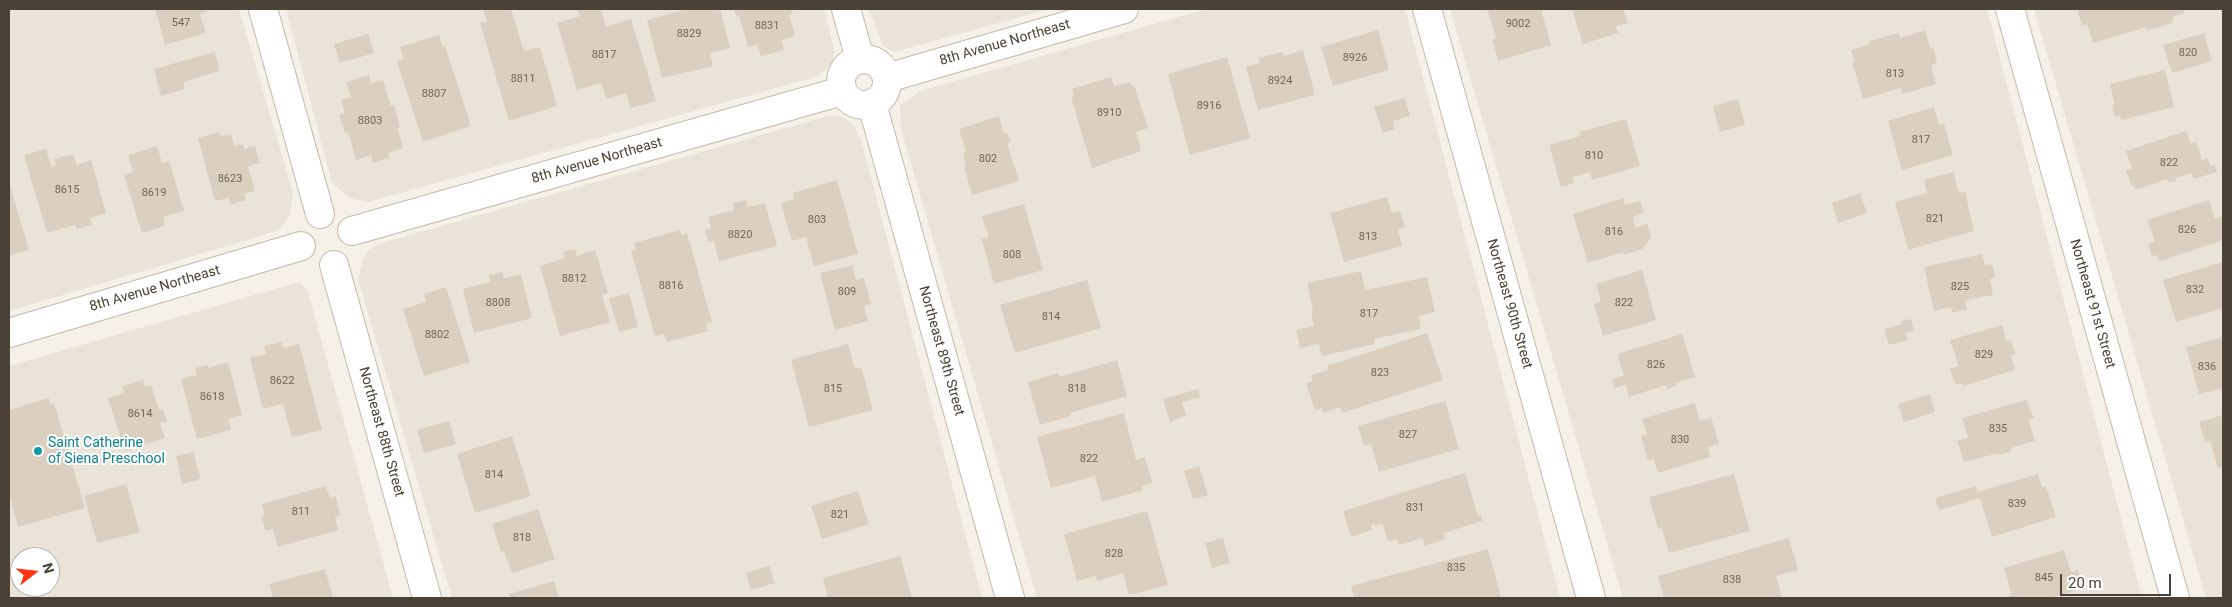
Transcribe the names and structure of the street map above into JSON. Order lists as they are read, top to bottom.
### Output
{
  "streets": {
    "street": [
      "8th Avenue Northeast",
      "Northeast 90th Street",
      "Northeast 91st Street",
      "Northeast 89th Street",
      "Northeast 88th Street"
    ]
  },
  "crossings": [
    ["8th Avenue Northeast", "Northeast 89th Street"],
    ["8th Avenue Northeast", "Northeast 88th Street"]
  ],
  "places": ["Saint Catherine of Siena Preschool"],
  "house_numbers": [
    "547",
    "9002",
    "8831",
    "8829",
    "820",
    "8817",
    "8926",
    "813",
    "8811",
    "8924",
    "8807",
    "8916",
    "8910",
    "8803",
    "817",
    "810",
    "802",
    "822",
    "8623",
    "8615",
    "8619",
    "821",
    "803",
    "826",
    "816",
    "8820",
    "813",
    "808",
    "8812",
    "8816",
    "825",
    "832",
    "809",
    "8808",
    "822",
    "817",
    "814",
    "8802",
    "829",
    "826",
    "836",
    "823",
    "8622",
    "815",
    "818",
    "8618",
    "8614",
    "835",
    "827",
    "830",
    "822",
    "814",
    "839",
    "831",
    "811",
    "821",
    "818",
    "828",
    "835",
    "845",
    "838"
  ],
  "scale_bar": "20 m",
  "north": "right"
}
